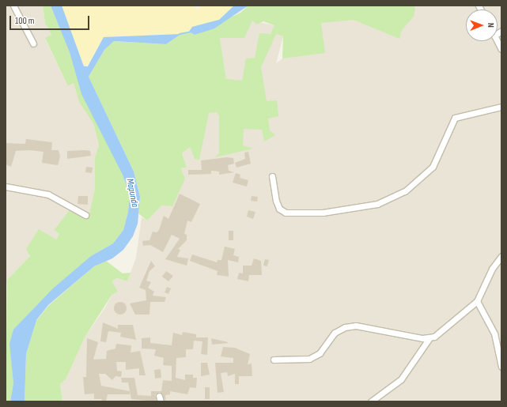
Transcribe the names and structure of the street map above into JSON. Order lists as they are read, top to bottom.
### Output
{
  "water": ["Mapunda"],
  "scale_bar": "100 m",
  "north": "right"
}
